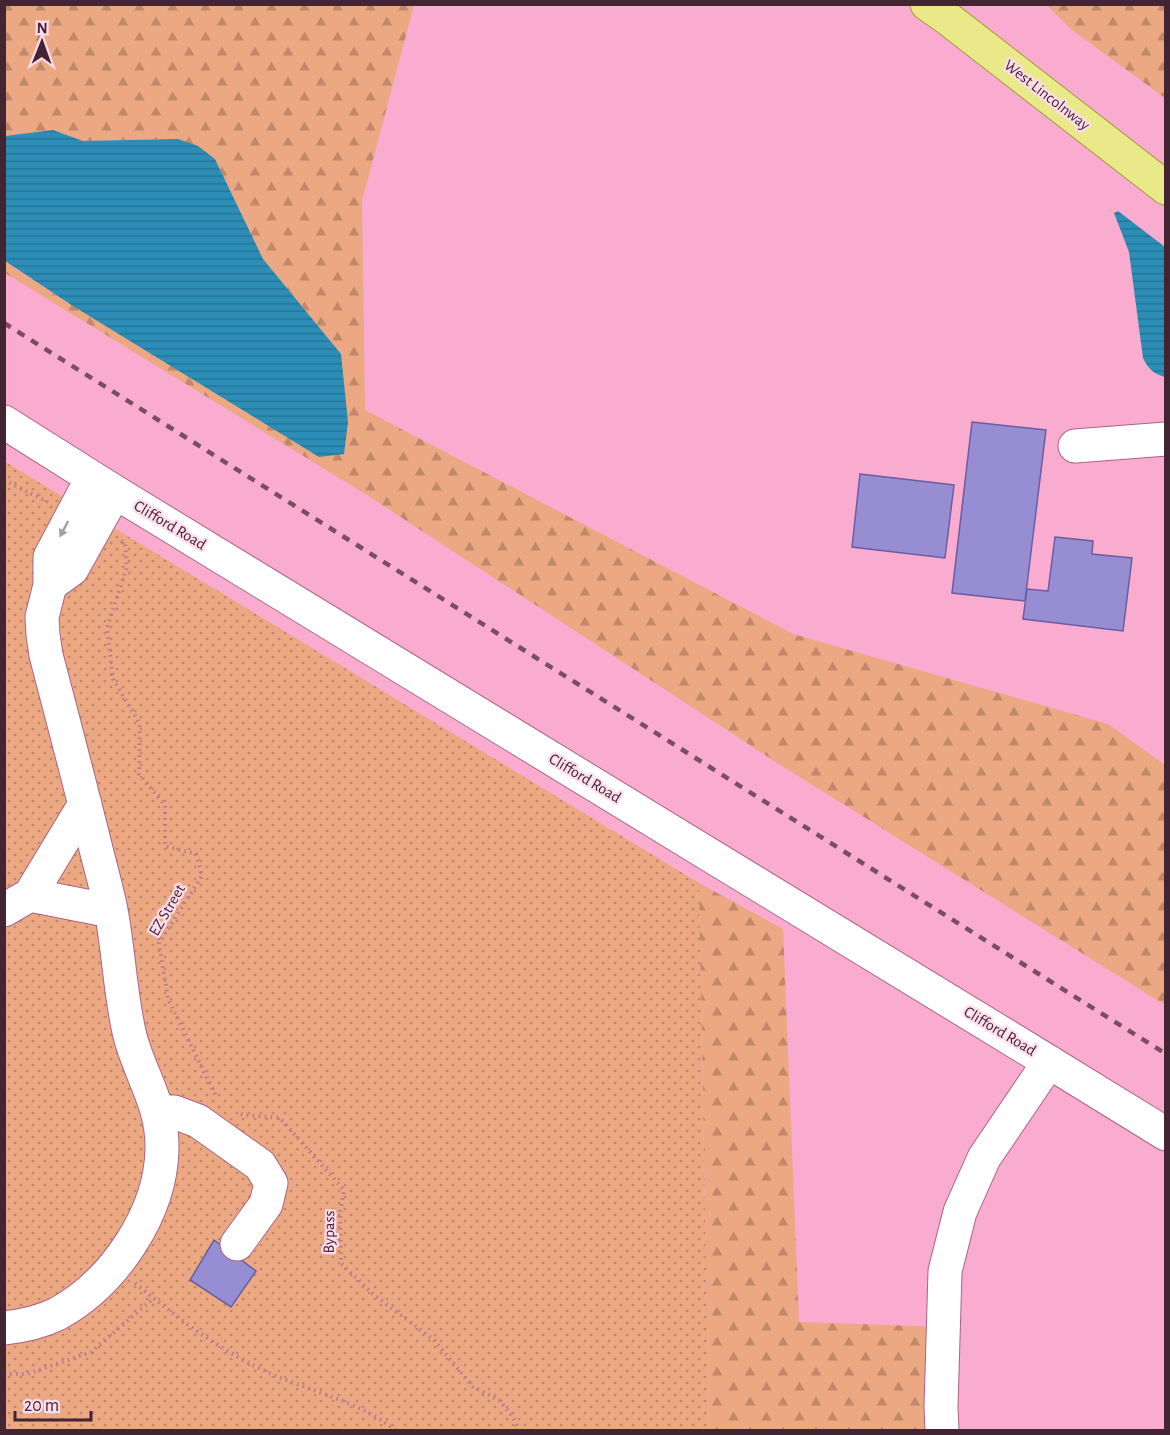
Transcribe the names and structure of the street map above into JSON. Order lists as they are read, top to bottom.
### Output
{
  "streets": {
    "main road": ["West Lincolnway"],
    "street": ["Clifford Road"],
    "path": ["EZ Street", "Bypass"]
  },
  "scale_bar": "20 m",
  "north": "top"
}
